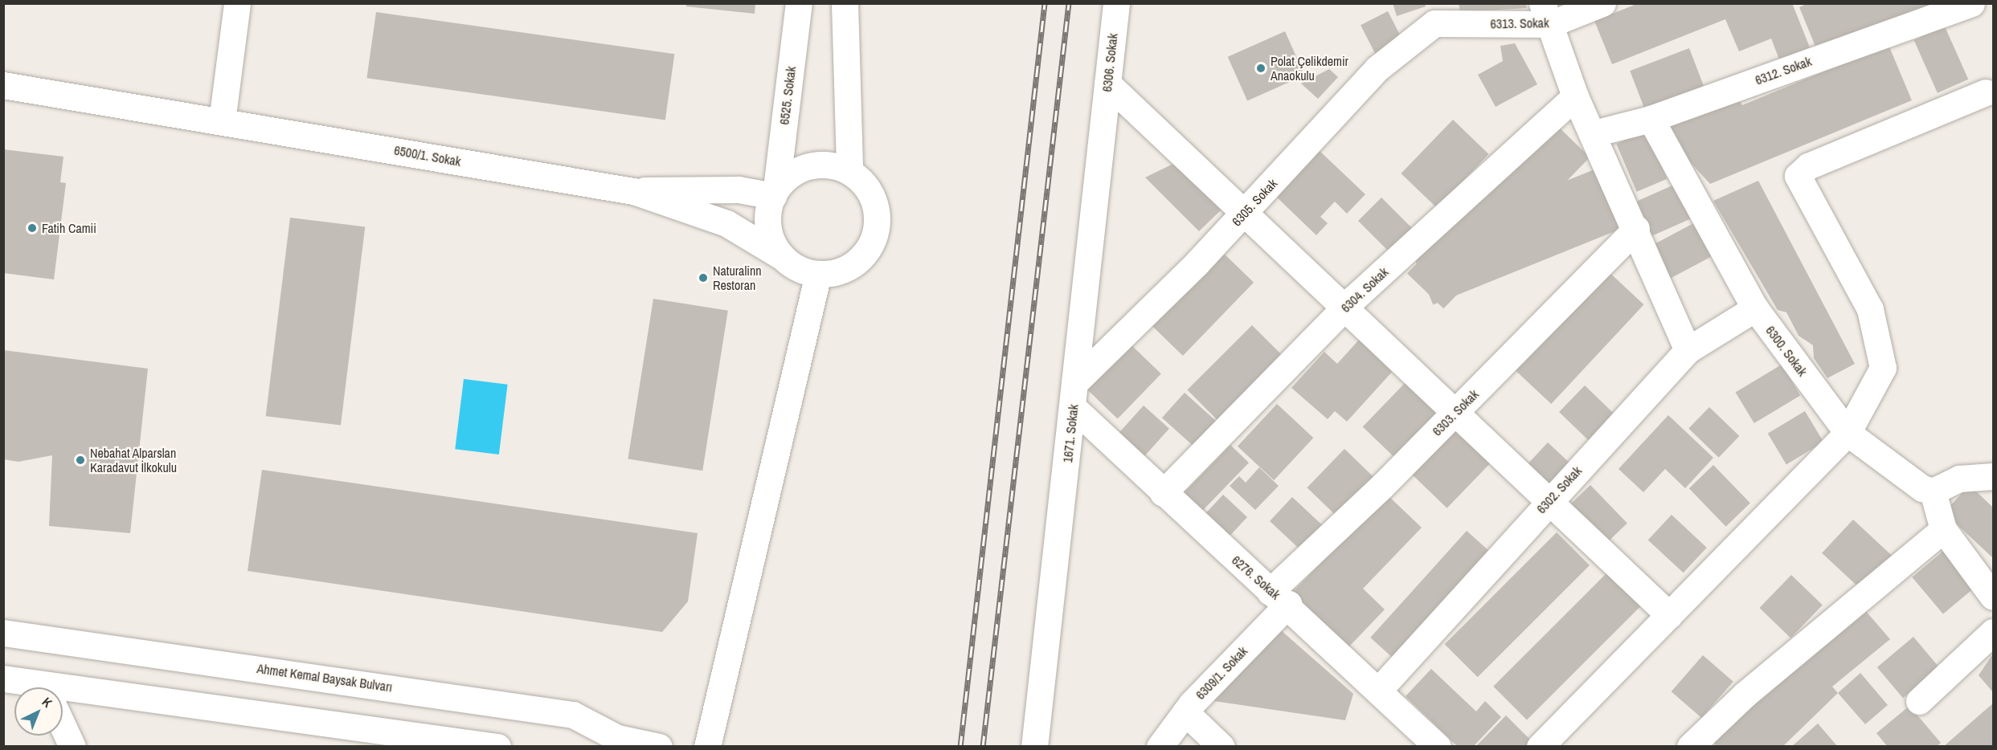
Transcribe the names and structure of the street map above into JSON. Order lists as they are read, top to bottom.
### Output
{
  "streets": {
    "street": [
      "6313. Sokak",
      "6306. Sokak",
      "6312. Sokak",
      "6525. Sokak",
      "6500/1. Sokak",
      "6305. Sokak",
      "6304. Sokak",
      "6300. Sokak",
      "6303. Sokak",
      "1671. Sokak",
      "6302. Sokak",
      "6276. Sokak",
      "6309/1. Sokak",
      "Ahmet Kemal Baysak Bulvarı"
    ]
  },
  "crossings": [
    ["6313. Sokak", "6305. Sokak"],
    ["6306. Sokak", "1671. Sokak"],
    ["6312. Sokak", "6300. Sokak"],
    ["6305. Sokak", "1671. Sokak"],
    ["6305. Sokak", "6276. Sokak"],
    ["6304. Sokak", "6276. Sokak"],
    ["6300. Sokak", "6302. Sokak"],
    ["6303. Sokak", "6276. Sokak"],
    ["6303. Sokak", "6309/1. Sokak"],
    ["1671. Sokak", "6276. Sokak"],
    ["6302. Sokak", "6276. Sokak"],
    ["6276. Sokak", "6309/1. Sokak"]
  ],
  "places": [
    "Polat Çelikdemir Anaokulu",
    "Fatih Camii",
    "Naturalinn Restoran",
    "Nebahat Alparslan Karadavut İlkokulu"
  ],
  "north": "top right"
}
